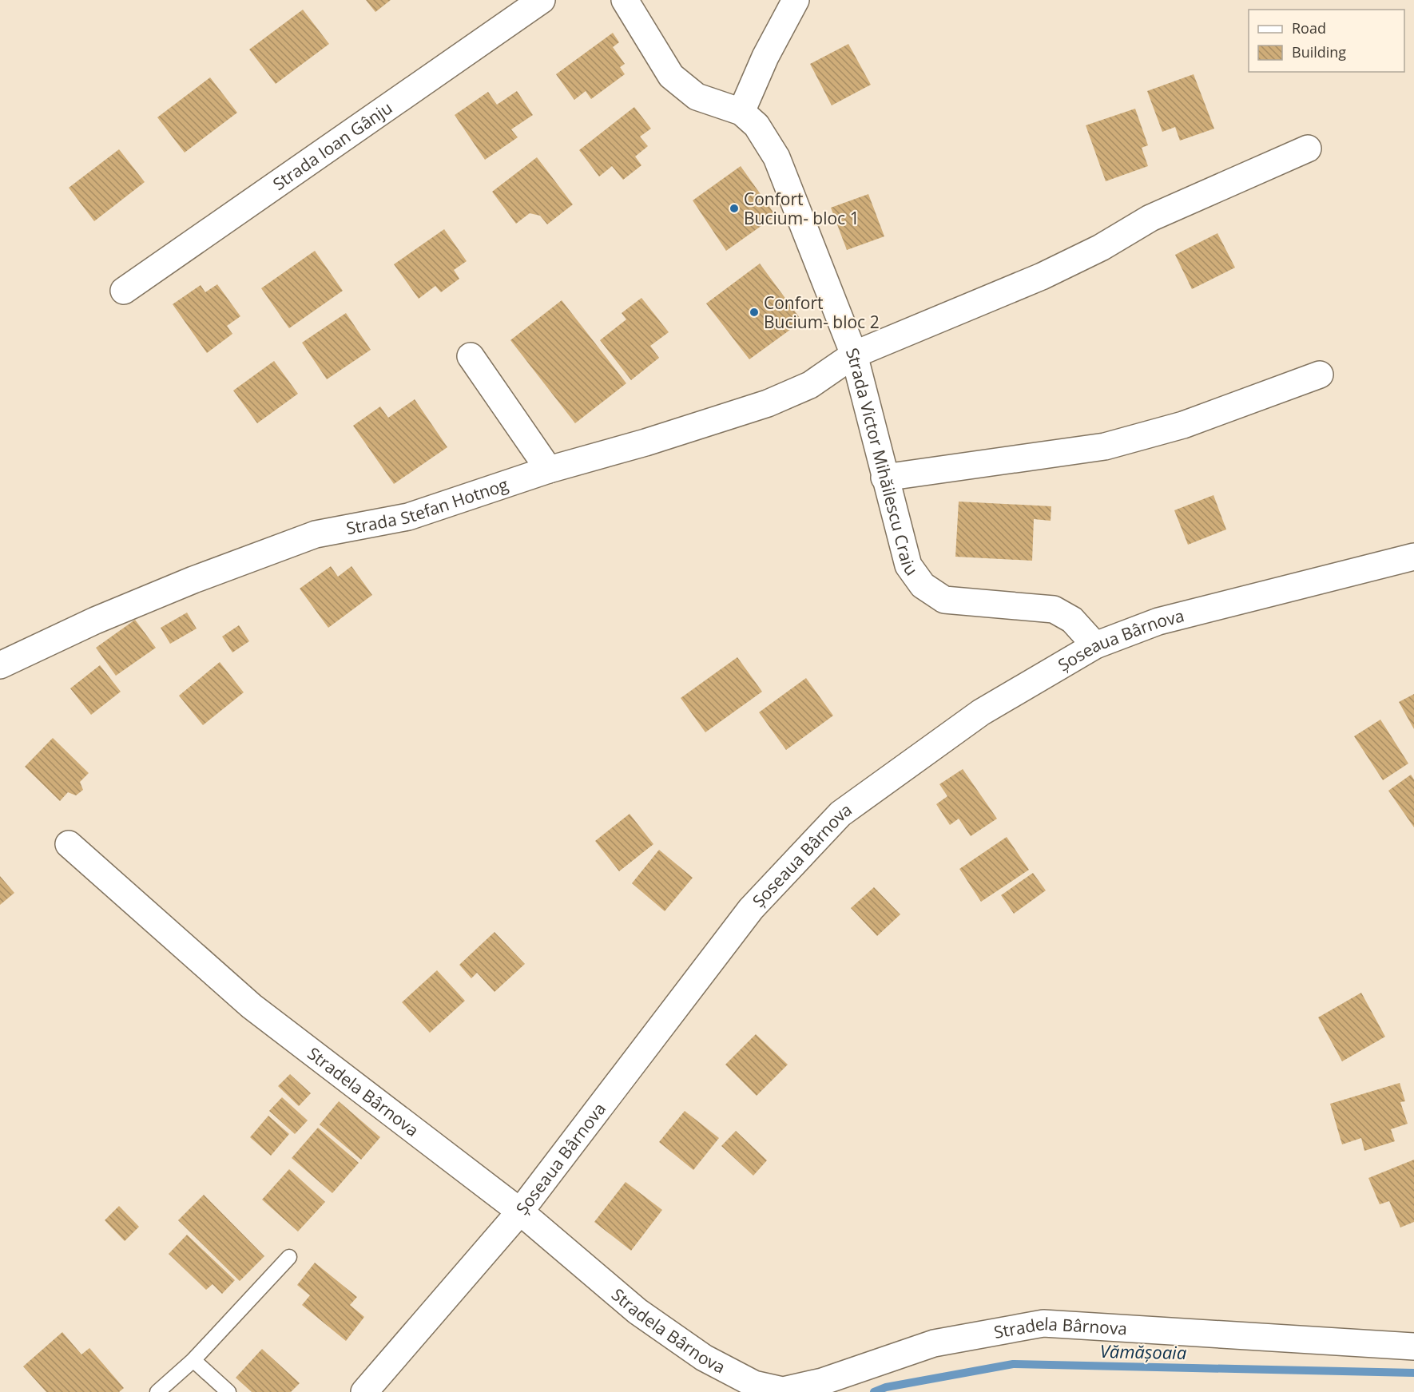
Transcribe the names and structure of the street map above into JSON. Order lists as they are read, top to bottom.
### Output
{
  "streets": {
    "street": [
      "Strada Ioan Gânju",
      "Strada Victor Mihăilescu Craiu",
      "Strada Stefan Hotnog",
      "Șoseaua Bârnova",
      "Stradela Bârnova"
    ]
  },
  "crossings": [
    ["Strada Victor Mihăilescu Craiu", "Strada Stefan Hotnog"],
    ["Strada Victor Mihăilescu Craiu", "Șoseaua Bârnova"],
    ["Șoseaua Bârnova", "Stradela Bârnova"]
  ],
  "water": ["Vămășoaia"],
  "places": ["Confort Bucium- bloc 1", "Confort Bucium- bloc 2"],
  "legend": ["Road", "Building"]
}
